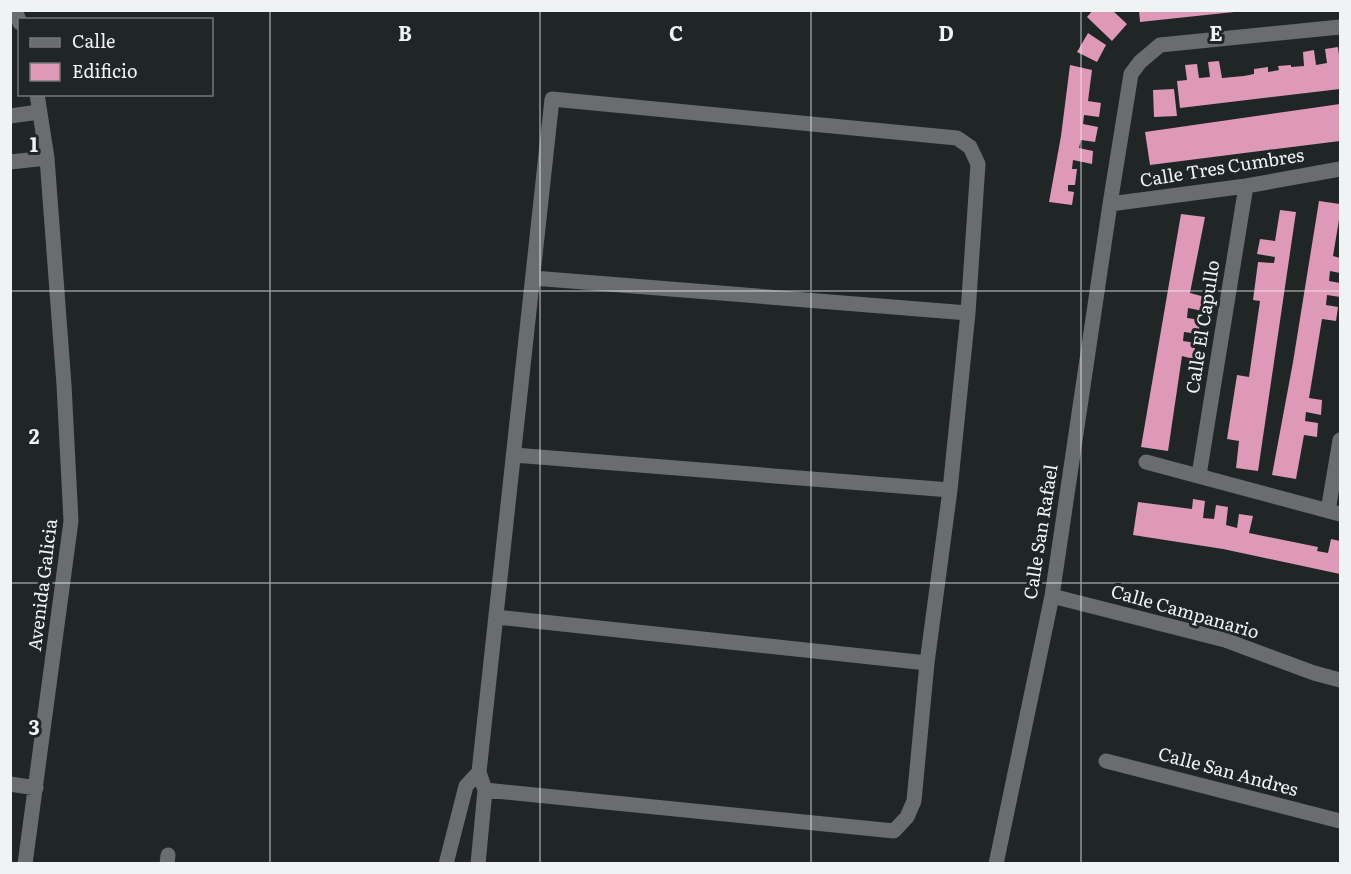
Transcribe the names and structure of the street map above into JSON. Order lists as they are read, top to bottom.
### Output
{
  "streets": {
    "street": [
      "Calle Tres Cumbres",
      "Calle El Capullo",
      "Calle San Rafael",
      "Avenida Galicia",
      "Calle Campanario",
      "Calle San Andres"
    ]
  },
  "crossings": [
    ["Calle Tres Cumbres", "Calle El Capullo"],
    ["Calle Tres Cumbres", "Calle San Rafael"],
    ["Calle San Rafael", "Calle Campanario"]
  ],
  "legend": ["Calle", "Edificio"],
  "grid": {
    "columns": [
      "B",
      "C",
      "D",
      "E"
    ],
    "rows": ["1", "2", "3"]
  }
}
